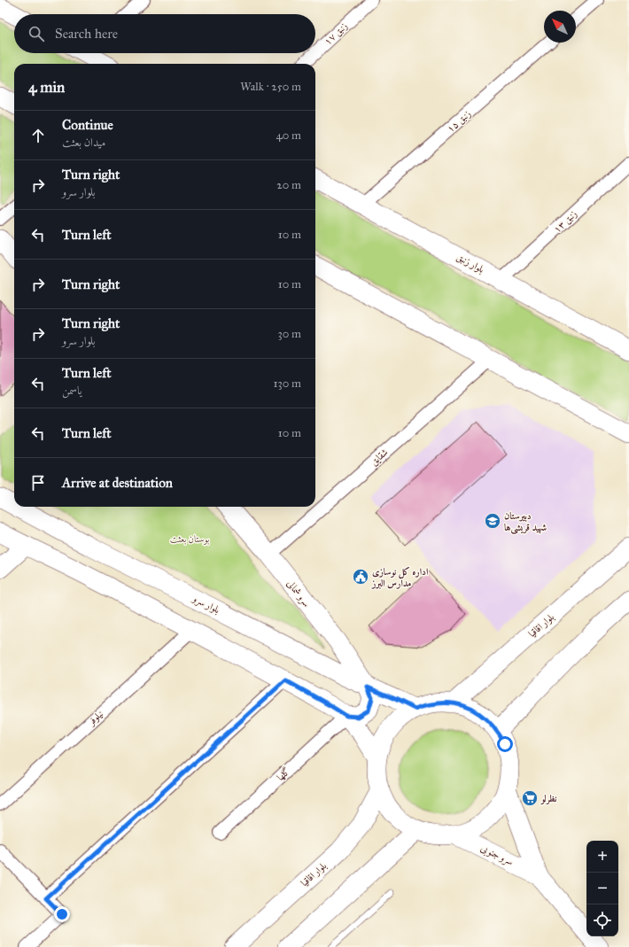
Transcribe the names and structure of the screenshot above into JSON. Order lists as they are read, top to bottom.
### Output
{
  "streets": {
    "main road": [
      "بلوار زنبق",
      "سرو شمالی",
      "بلوار سرو",
      "بلوار اقاقیا",
      "سرو جنوبی"
    ],
    "street": [
      "زنبق ۱۷",
      "زنبق ۱۵",
      "زنبق ۱۳",
      "شقایق",
      "نیلوفر",
      "گلها"
    ]
  },
  "crossings": [
    ["زنبق ۱۵", "بلوار زنبق"],
    ["زنبق ۱۳", "بلوار زنبق"],
    ["شقایق", "سرو شمالی"],
    ["سرو شمالی", "بلوار سرو"]
  ],
  "parks": ["بوستان بعثت"],
  "places": {
    "school or university": ["دبیرستان شهید قریشی‌ها"],
    "public building": ["اداره کل نوسازی مدارس البرز"],
    "supermarket": ["نظرلو"]
  },
  "north": "top left",
  "page": {
    "search": "Search here",
    "heading": ["4 min", "Walk · 250 m"],
    "list": [
      ["Continue", "میدان بعثت", "40 m"],
      ["Turn right", "بلوار سرو", "20 m"],
      ["Turn left", "10 m"],
      ["Turn right", "10 m"],
      ["Turn right", "بلوار سرو", "30 m"],
      ["Turn left", "یاسمن", "130 m"],
      ["Turn left", "10 m"],
      "Arrive at destination"
    ],
    "map_buttons": ["+", "−"]
  }
}
